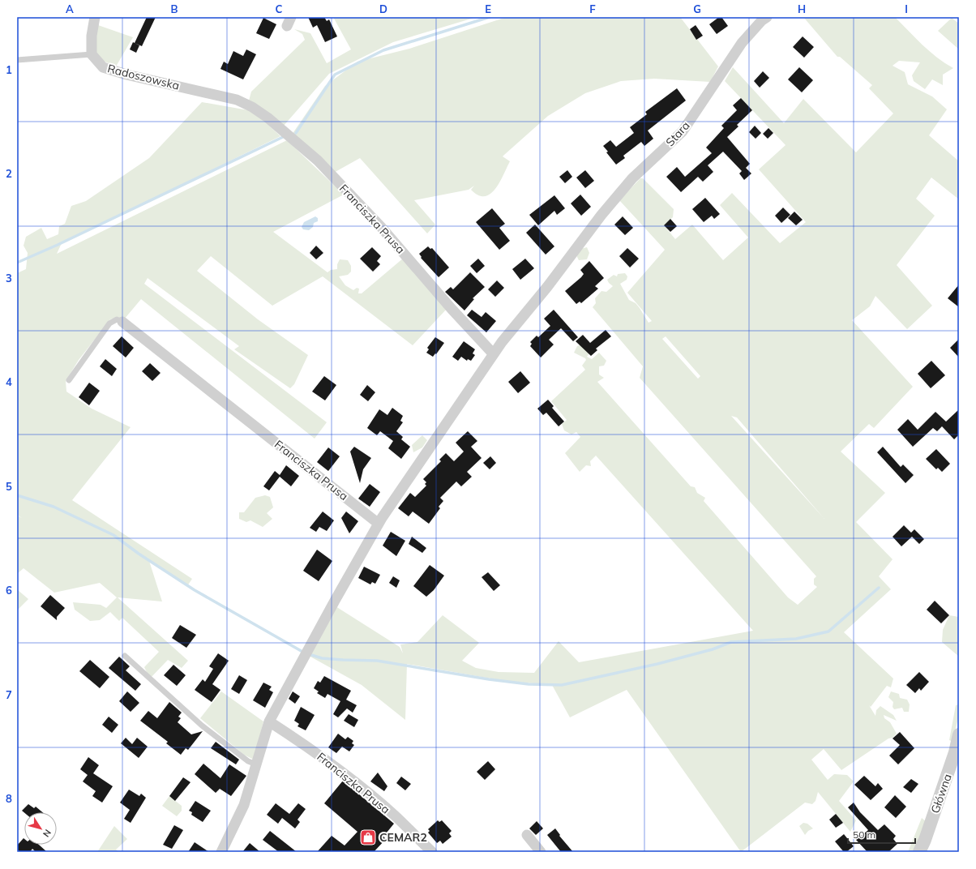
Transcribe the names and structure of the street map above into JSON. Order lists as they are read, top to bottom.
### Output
{
  "streets": {
    "street": [
      "Radoszowska",
      "Stara",
      "Franciszka Prusa",
      "Główna"
    ]
  },
  "crossings": [
    ["Radoszowska", "Franciszka Prusa"],
    ["Stara", "Franciszka Prusa"]
  ],
  "places": {
    "shop": ["CEMAR2"]
  },
  "scale_bar": "50 m",
  "north": "bottom right",
  "grid": {
    "columns": [
      "A",
      "B",
      "C",
      "D",
      "E",
      "F",
      "G",
      "H",
      "I"
    ],
    "rows": [
      "1",
      "2",
      "3",
      "4",
      "5",
      "6",
      "7",
      "8"
    ]
  }
}
